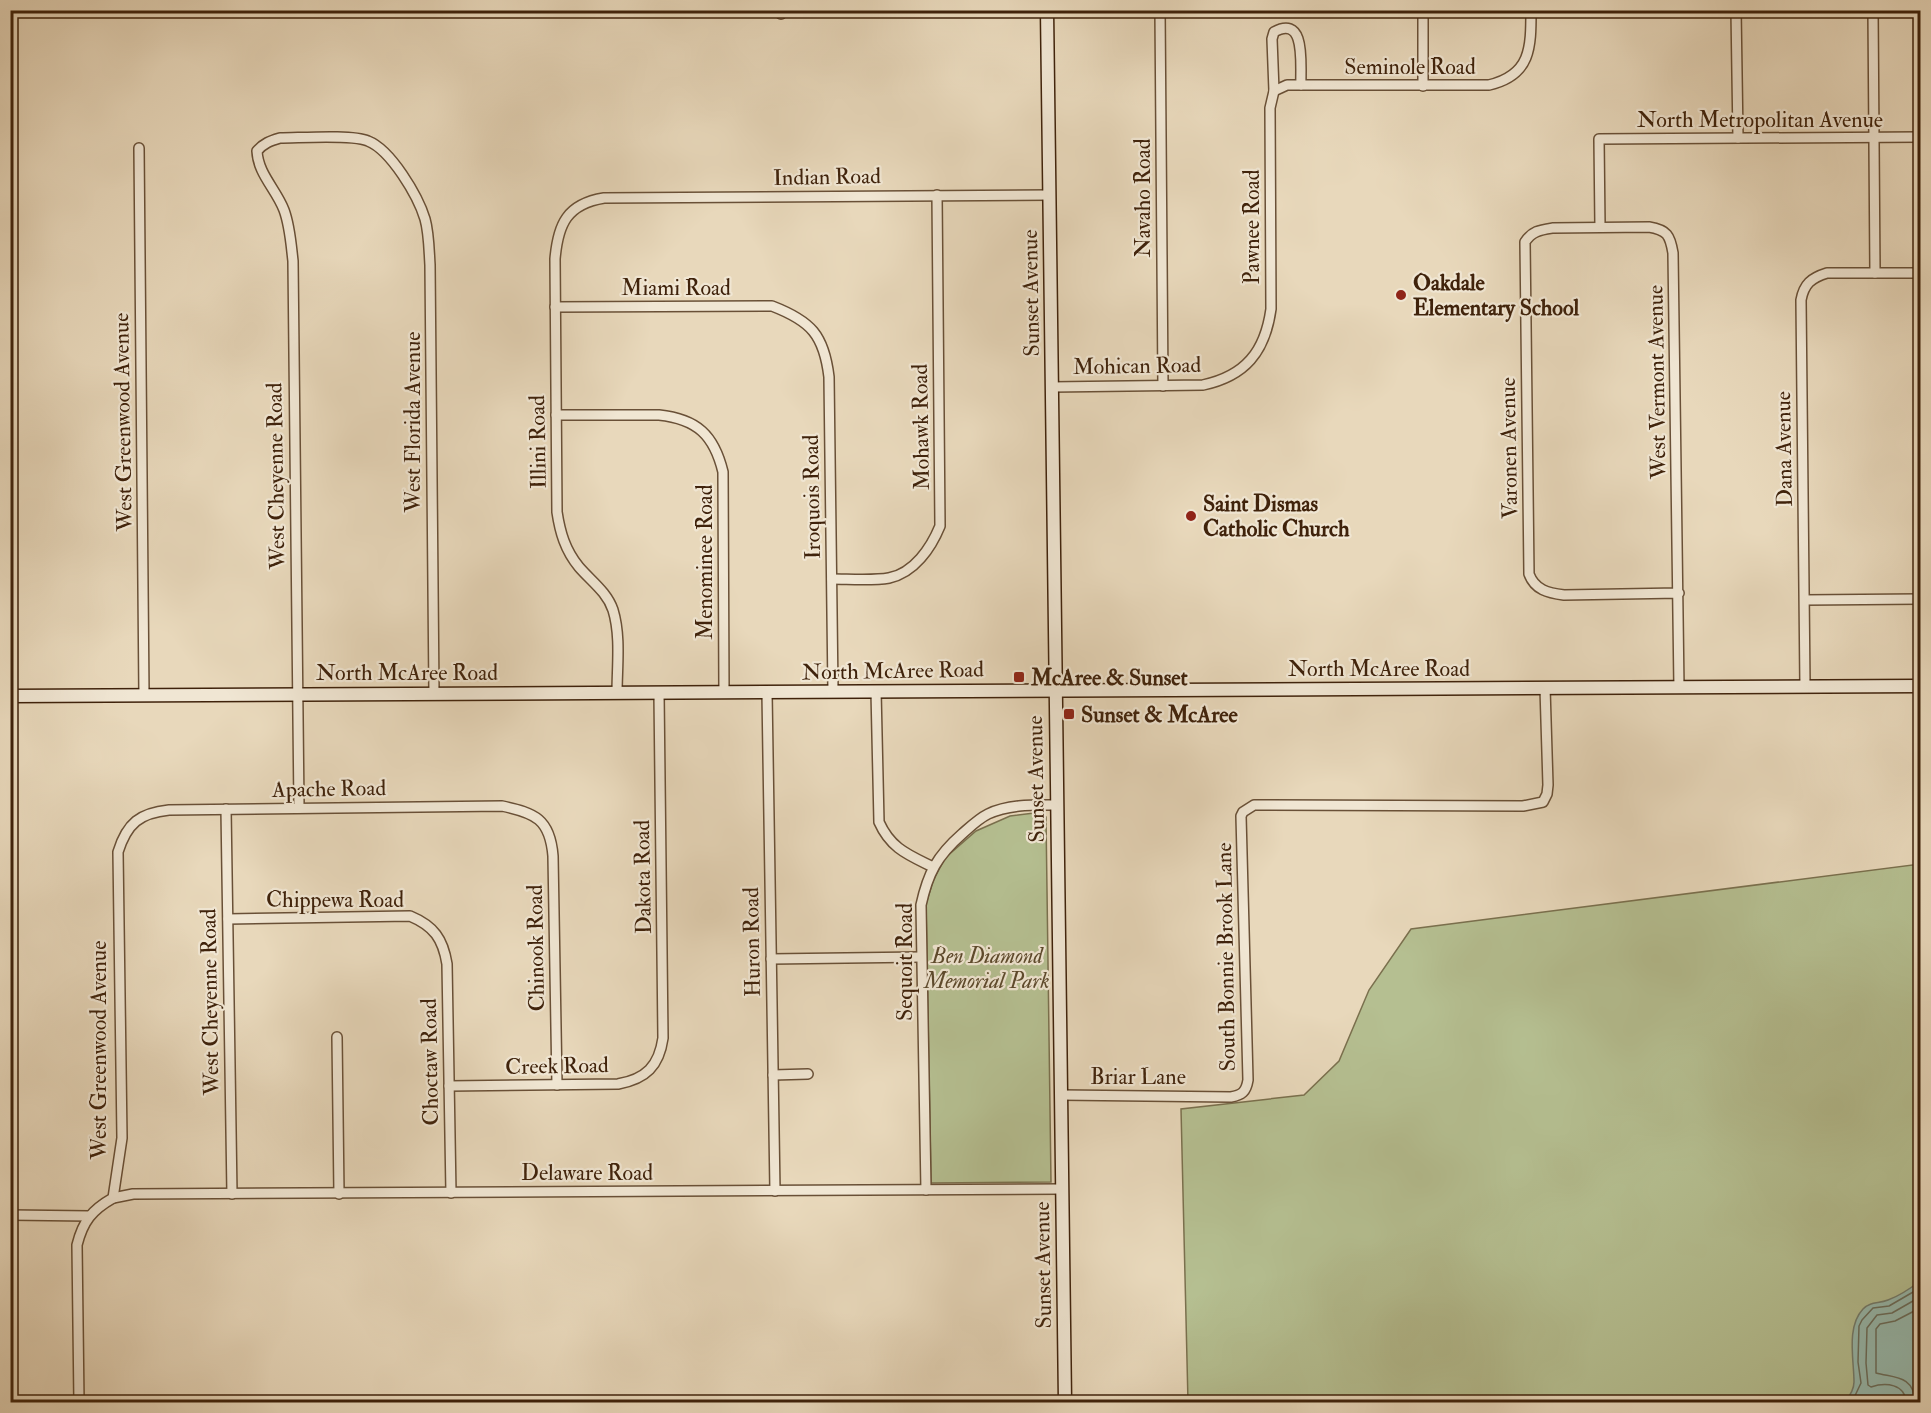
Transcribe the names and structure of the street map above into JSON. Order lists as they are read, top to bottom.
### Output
{
  "streets": {
    "street": [
      "Seminole Road",
      "North Metropolitan Avenue",
      "Indian Road",
      "Navaho Road",
      "Pawnee Road",
      "Miami Road",
      "Sunset Avenue",
      "Mohican Road",
      "West Vermont Avenue",
      "West Greenwood Avenue",
      "West Florida Avenue",
      "Mohawk Road",
      "Illini Road",
      "Varonen Avenue",
      "Dana Avenue",
      "West Cheyenne Road",
      "Iroquois Road",
      "Menominee Road",
      "North McAree Road",
      "Apache Road",
      "Dakota Road",
      "Chippewa Road",
      "Huron Road",
      "Chinook Road",
      "South Bonnie Brook Lane",
      "Sequoit Road",
      "Choctaw Road",
      "Creek Road",
      "Briar Lane",
      "Delaware Road"
    ]
  },
  "crossings": [
    ["Seminole Road", "Pawnee Road"],
    ["North Metropolitan Avenue", "West Vermont Avenue"],
    ["North Metropolitan Avenue", "Varonen Avenue"],
    ["Indian Road", "Sunset Avenue"],
    ["Indian Road", "Mohawk Road"],
    ["Indian Road", "Illini Road"],
    ["Navaho Road", "Mohican Road"],
    ["Pawnee Road", "Mohican Road"],
    ["Miami Road", "Illini Road"],
    ["Miami Road", "Iroquois Road"],
    ["Sunset Avenue", "Mohican Road"],
    ["Sunset Avenue", "North McAree Road"],
    ["Sunset Avenue", "Sequoit Road"],
    ["Sunset Avenue", "Briar Lane"],
    ["Sunset Avenue", "Delaware Road"],
    ["West Vermont Avenue", "Varonen Avenue"],
    ["West Vermont Avenue", "North McAree Road"],
    ["West Greenwood Avenue", "North McAree Road"],
    ["West Greenwood Avenue", "Apache Road"],
    ["West Greenwood Avenue", "Delaware Road"],
    ["West Florida Avenue", "West Cheyenne Road"],
    ["West Florida Avenue", "North McAree Road"],
    ["Mohawk Road", "Iroquois Road"],
    ["Illini Road", "Menominee Road"],
    ["Illini Road", "North McAree Road"],
    ["Dana Avenue", "North McAree Road"],
    ["West Cheyenne Road", "North McAree Road"],
    ["West Cheyenne Road", "Apache Road"],
    ["West Cheyenne Road", "Chippewa Road"],
    ["West Cheyenne Road", "Delaware Road"],
    ["Iroquois Road", "North McAree Road"],
    ["Menominee Road", "North McAree Road"],
    ["North McAree Road", "Dakota Road"],
    ["North McAree Road", "Huron Road"],
    ["North McAree Road", "South Bonnie Brook Lane"],
    ["Apache Road", "Chinook Road"],
    ["Dakota Road", "Creek Road"],
    ["Chippewa Road", "Choctaw Road"],
    ["Huron Road", "Delaware Road"],
    ["Chinook Road", "Creek Road"],
    ["South Bonnie Brook Lane", "Briar Lane"],
    ["Sequoit Road", "Delaware Road"],
    ["Choctaw Road", "Creek Road"],
    ["Choctaw Road", "Delaware Road"]
  ],
  "parks": ["Ben Diamond Memorial Park"],
  "places": {
    "other": ["Oakdale Elementary School", "Saint Dismas Catholic Church"],
    "transit": ["McAree & Sunset", "Sunset & McAree"]
  }
}
